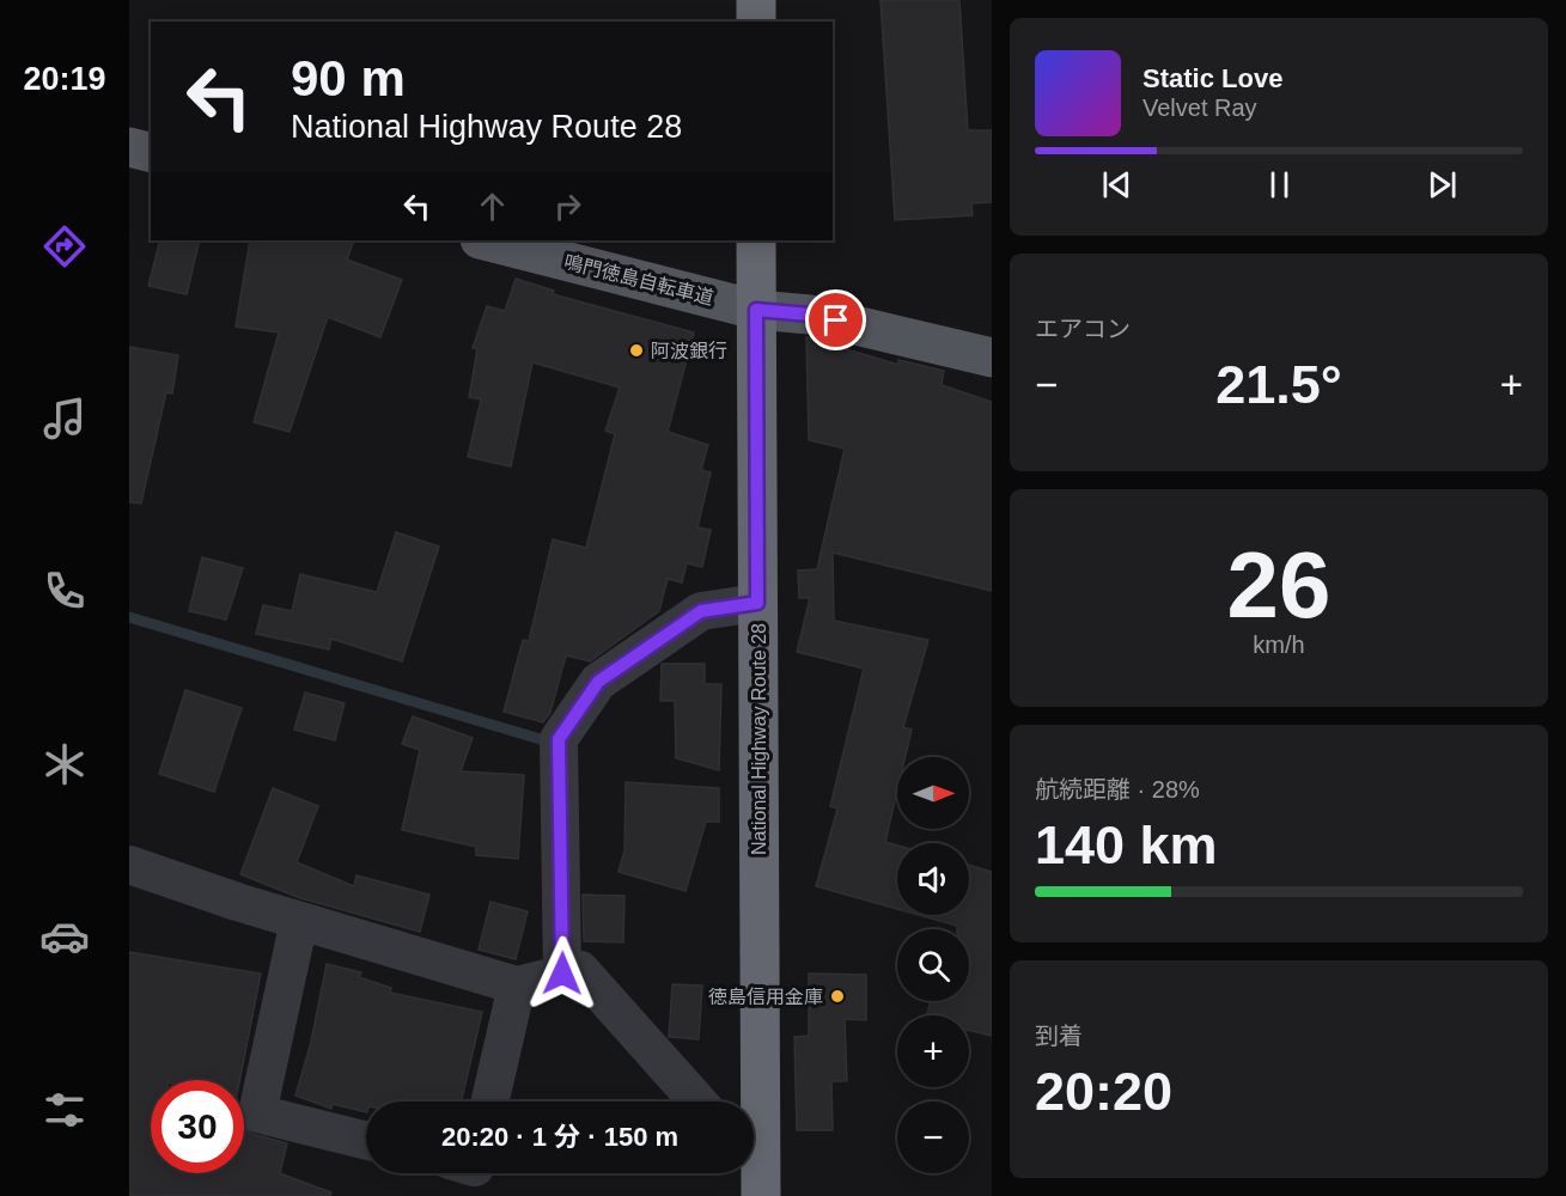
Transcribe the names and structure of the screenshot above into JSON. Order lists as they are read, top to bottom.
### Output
{
  "streets": {
    "highway": ["National Highway Route 28"],
    "main road": ["鳴門徳島自転車道"]
  },
  "crossings": [
    ["鳴門徳島自転車道", "National Highway Route 28"]
  ],
  "places": ["阿波銀行", "徳島信用金庫"],
  "north": "right",
  "page": {
    "tabs": "20:19",
    "turn": ["90 m", "National Highway Route 28"],
    "song": ["Static Love", "Velvet Ray"],
    "tile": [
      "エアコン",
      ["26", "km/h"],
      ["航続距離 · 28%", "140 km"],
      ["到着", "20:20"]
    ],
    "heat": ["−", "21.5°", "+"],
    "map_buttons": ["+", "−"],
    "limit": "30",
    "trip": "20:20 · 1 分 · 150 m"
  }
}
